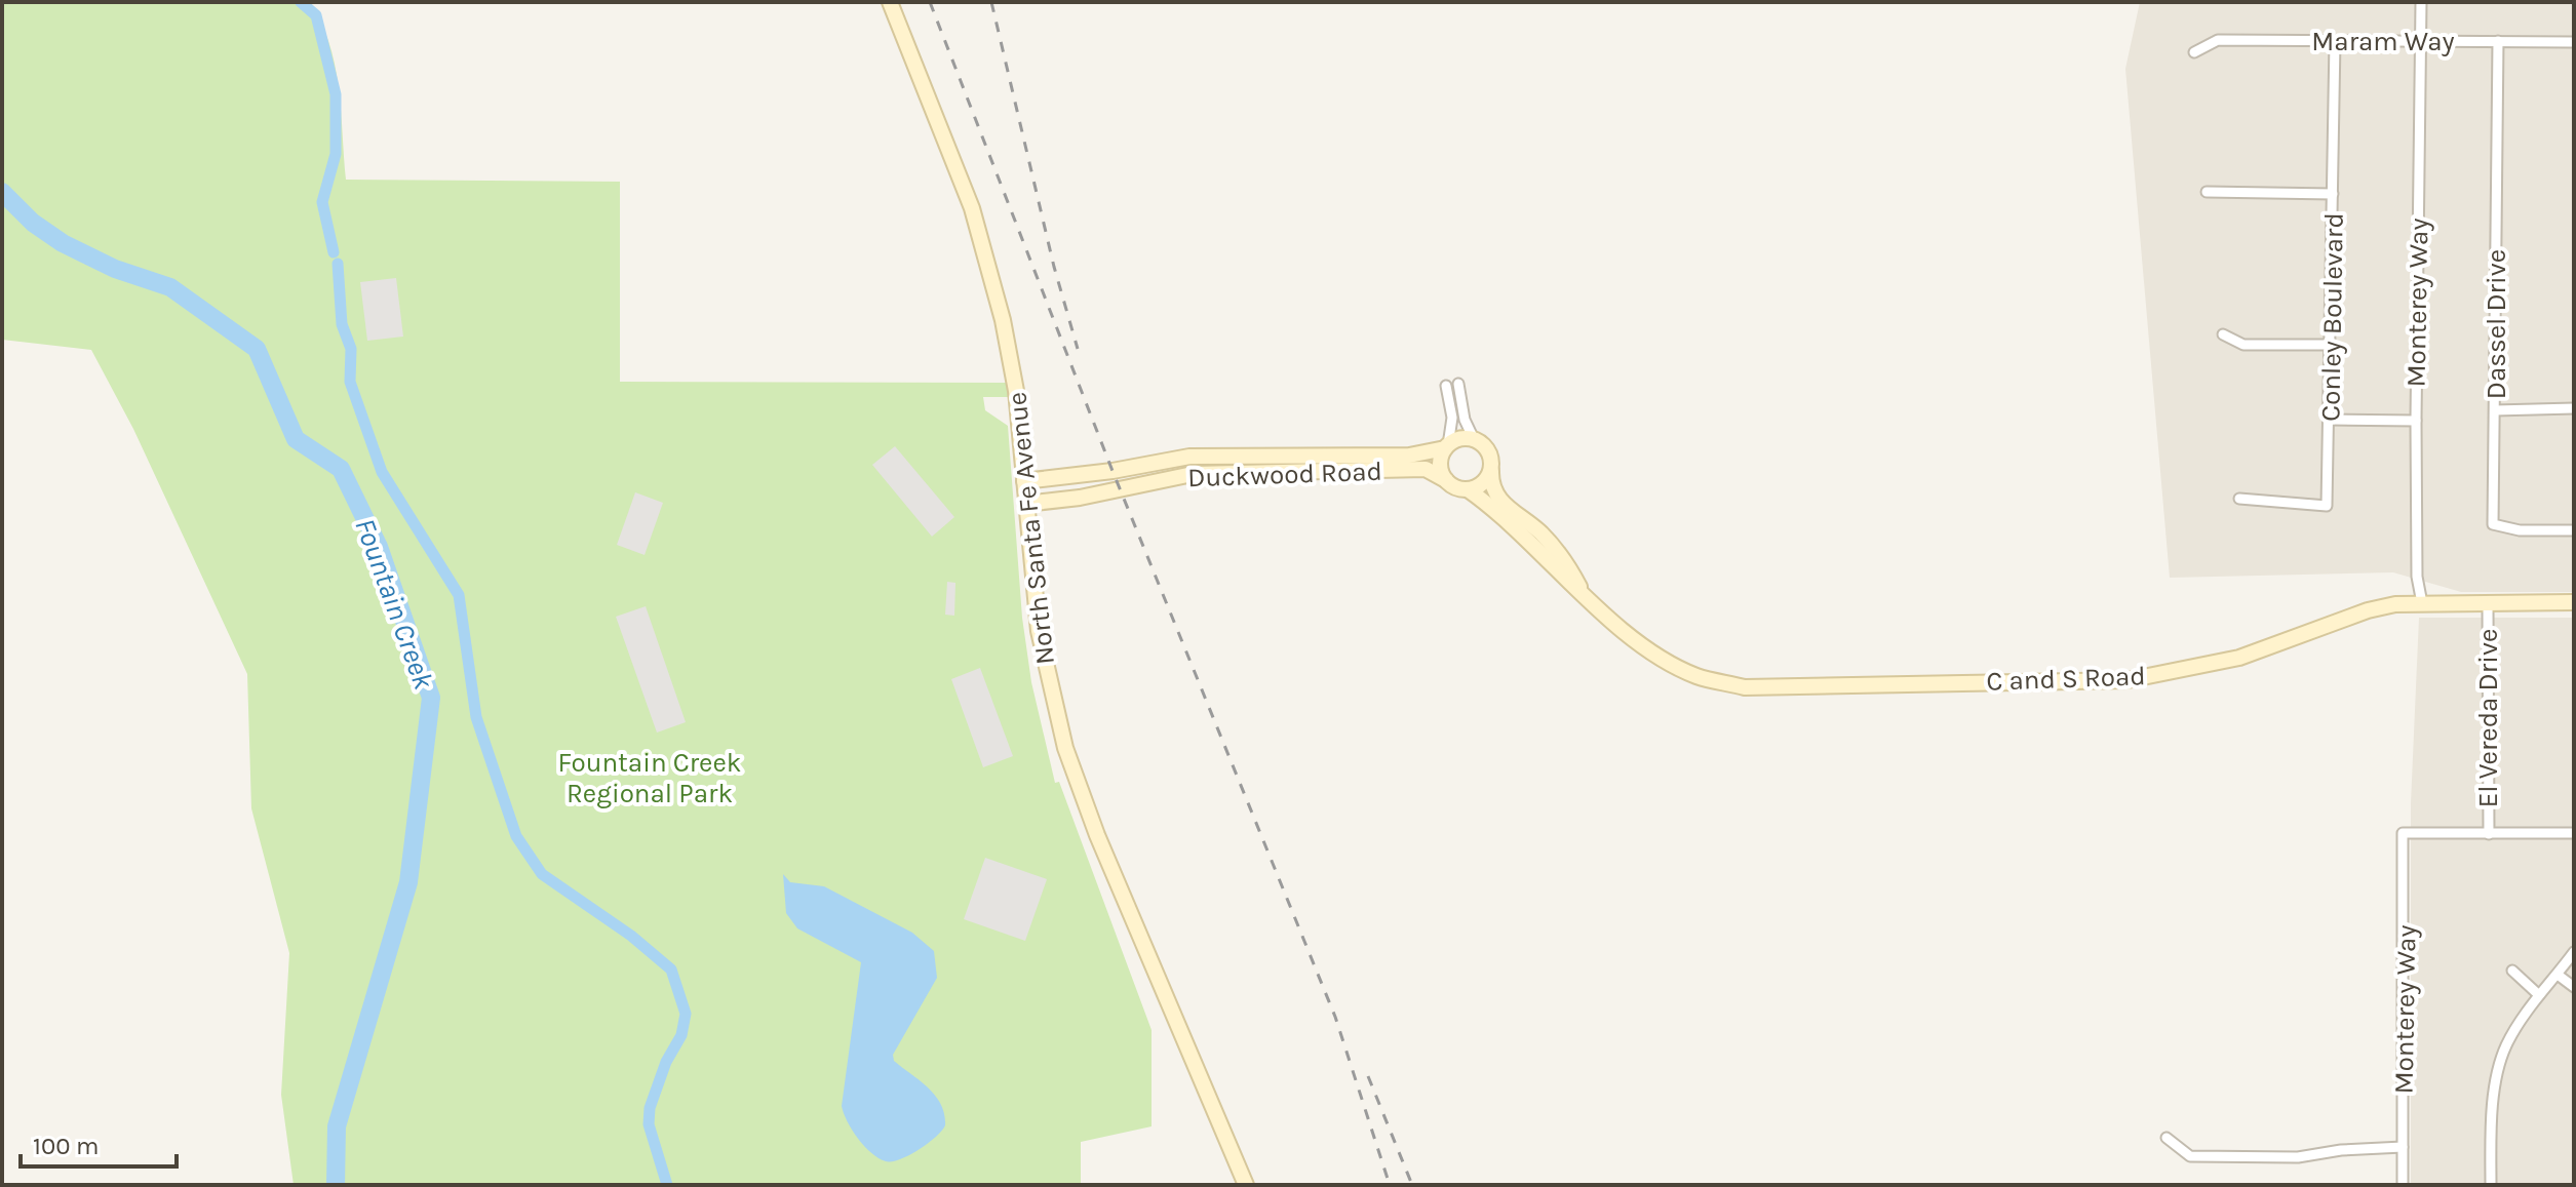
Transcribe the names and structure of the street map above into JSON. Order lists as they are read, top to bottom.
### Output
{
  "streets": {
    "main road": ["Duckwood Road", "North Santa Fe Avenue", "C and S Road"],
    "street": [
      "Maram Way",
      "Monterey Way",
      "Conley Boulevard",
      "Dassel Drive",
      "El Vereda Drive"
    ]
  },
  "crossings": [
    ["Maram Way", "Monterey Way"],
    ["Maram Way", "Conley Boulevard"],
    ["Maram Way", "Dassel Drive"],
    ["Monterey Way", "C and S Road"],
    ["Monterey Way", "El Vereda Drive"],
    ["Duckwood Road", "North Santa Fe Avenue"],
    ["Duckwood Road", "C and S Road"],
    ["C and S Road", "El Vereda Drive"]
  ],
  "water": ["Fountain Creek"],
  "parks": ["Fountain Creek Regional Park"],
  "scale_bar": "100 m"
}
